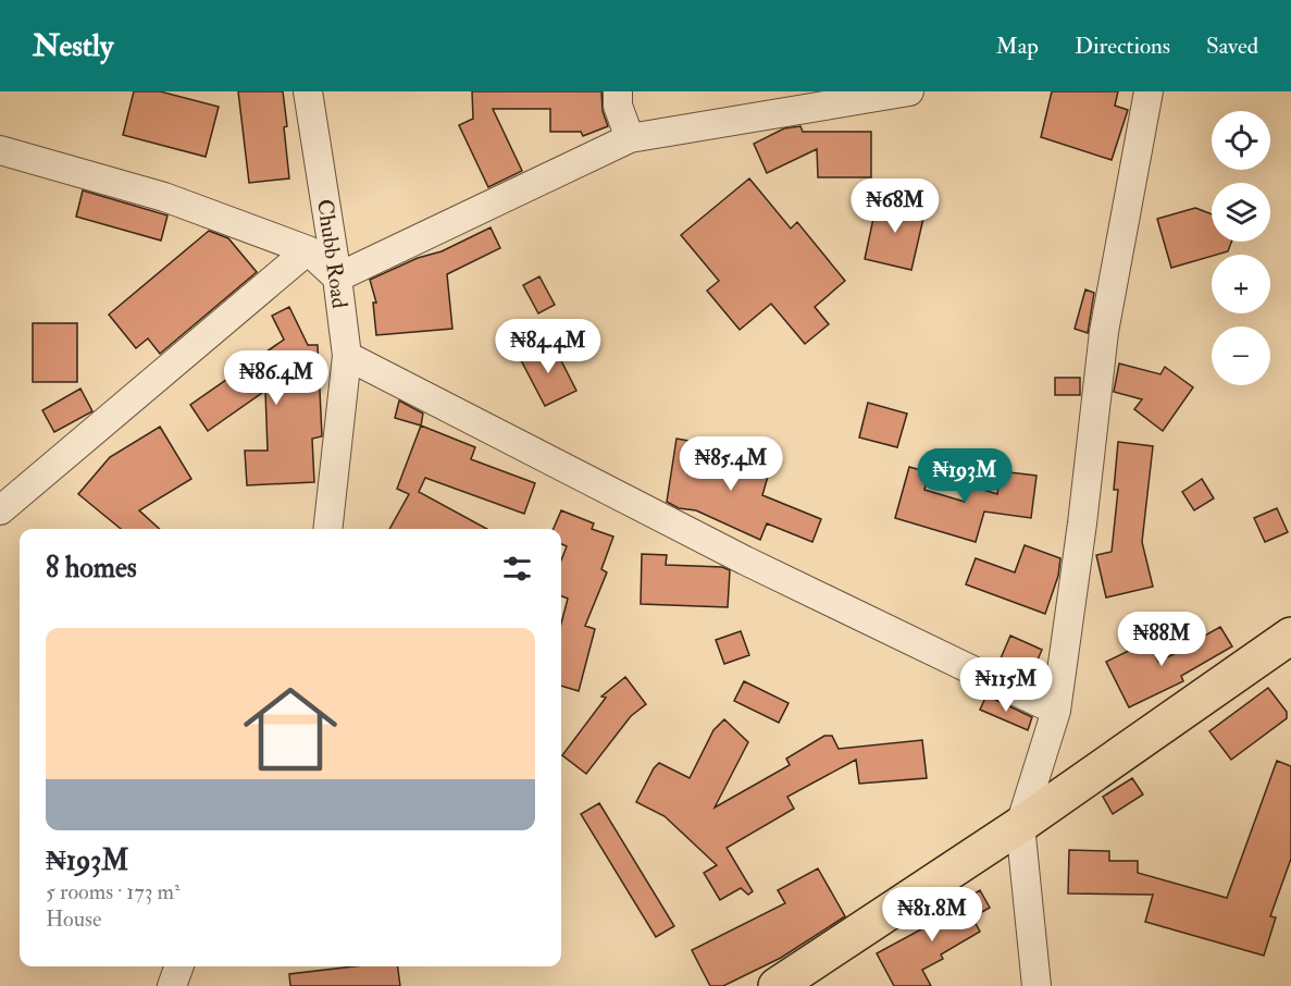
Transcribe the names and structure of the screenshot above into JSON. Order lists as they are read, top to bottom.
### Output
{
  "streets": {
    "street": ["Chubb Road"]
  },
  "page": {
    "header": "Nestly",
    "nav": ["Map", "Directions", "Saved"],
    "map_buttons": ["+", "−"],
    "price": [
      "₦68M",
      "₦84.4M",
      "₦86.4M",
      "₦85.4M",
      "₦193M",
      "₦88M",
      "₦115M",
      "₦81.8M"
    ],
    "heading": "8 homes",
    "list": [
      {
        "name": "₦193M",
        "note": "5 rooms · 173 m² · House"
      }
    ]
  }
}
